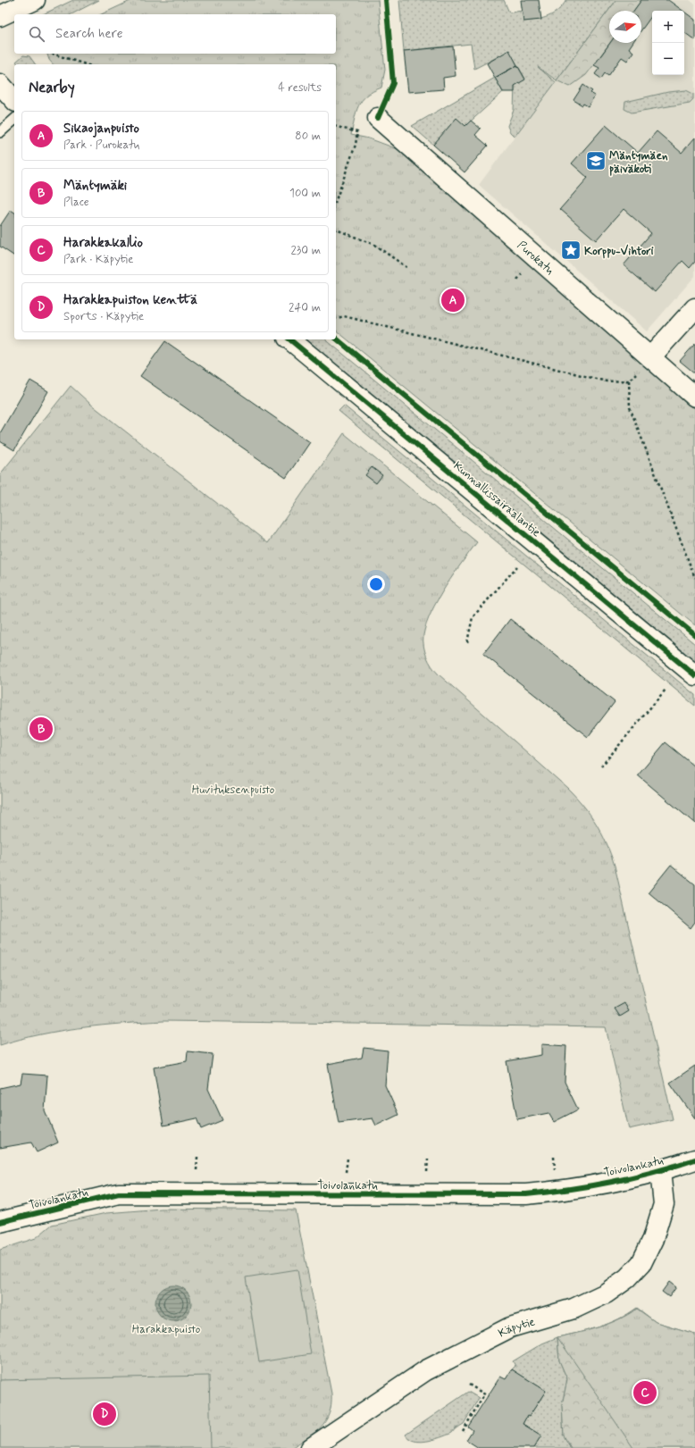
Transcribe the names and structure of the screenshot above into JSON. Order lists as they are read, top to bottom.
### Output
{
  "streets": {
    "street": [
      "Purokatu",
      "Kunnallissairaalantie",
      "Toivolankatu",
      "Käpytie"
    ]
  },
  "crossings": [
    ["Toivolankatu", "Käpytie"]
  ],
  "parks": ["Huvituksenpuisto", "Harakkapuisto"],
  "places": {
    "school or university": ["Mäntymäen päiväkoti"],
    "place": ["Korppu-Vihtori"]
  },
  "north": "right",
  "page": {
    "map_buttons": ["+", "−"],
    "search": "Search here",
    "heading": ["Nearby", "4 results"],
    "list": [
      {
        "mark": "A",
        "name": "Sikaojanpuisto",
        "note": "Park · Purokatu",
        "value": "80 m"
      },
      {
        "mark": "B",
        "name": "Mäntymäki",
        "note": "Place",
        "value": "100 m"
      },
      {
        "mark": "C",
        "name": "Harakkakallio",
        "note": "Park · Käpytie",
        "value": "230 m"
      },
      {
        "mark": "D",
        "name": "Harakkapuiston kenttä",
        "note": "Sports · Käpytie",
        "value": "240 m"
      }
    ],
    "pins": [
      "A",
      "B",
      "C",
      "D"
    ]
  }
}
